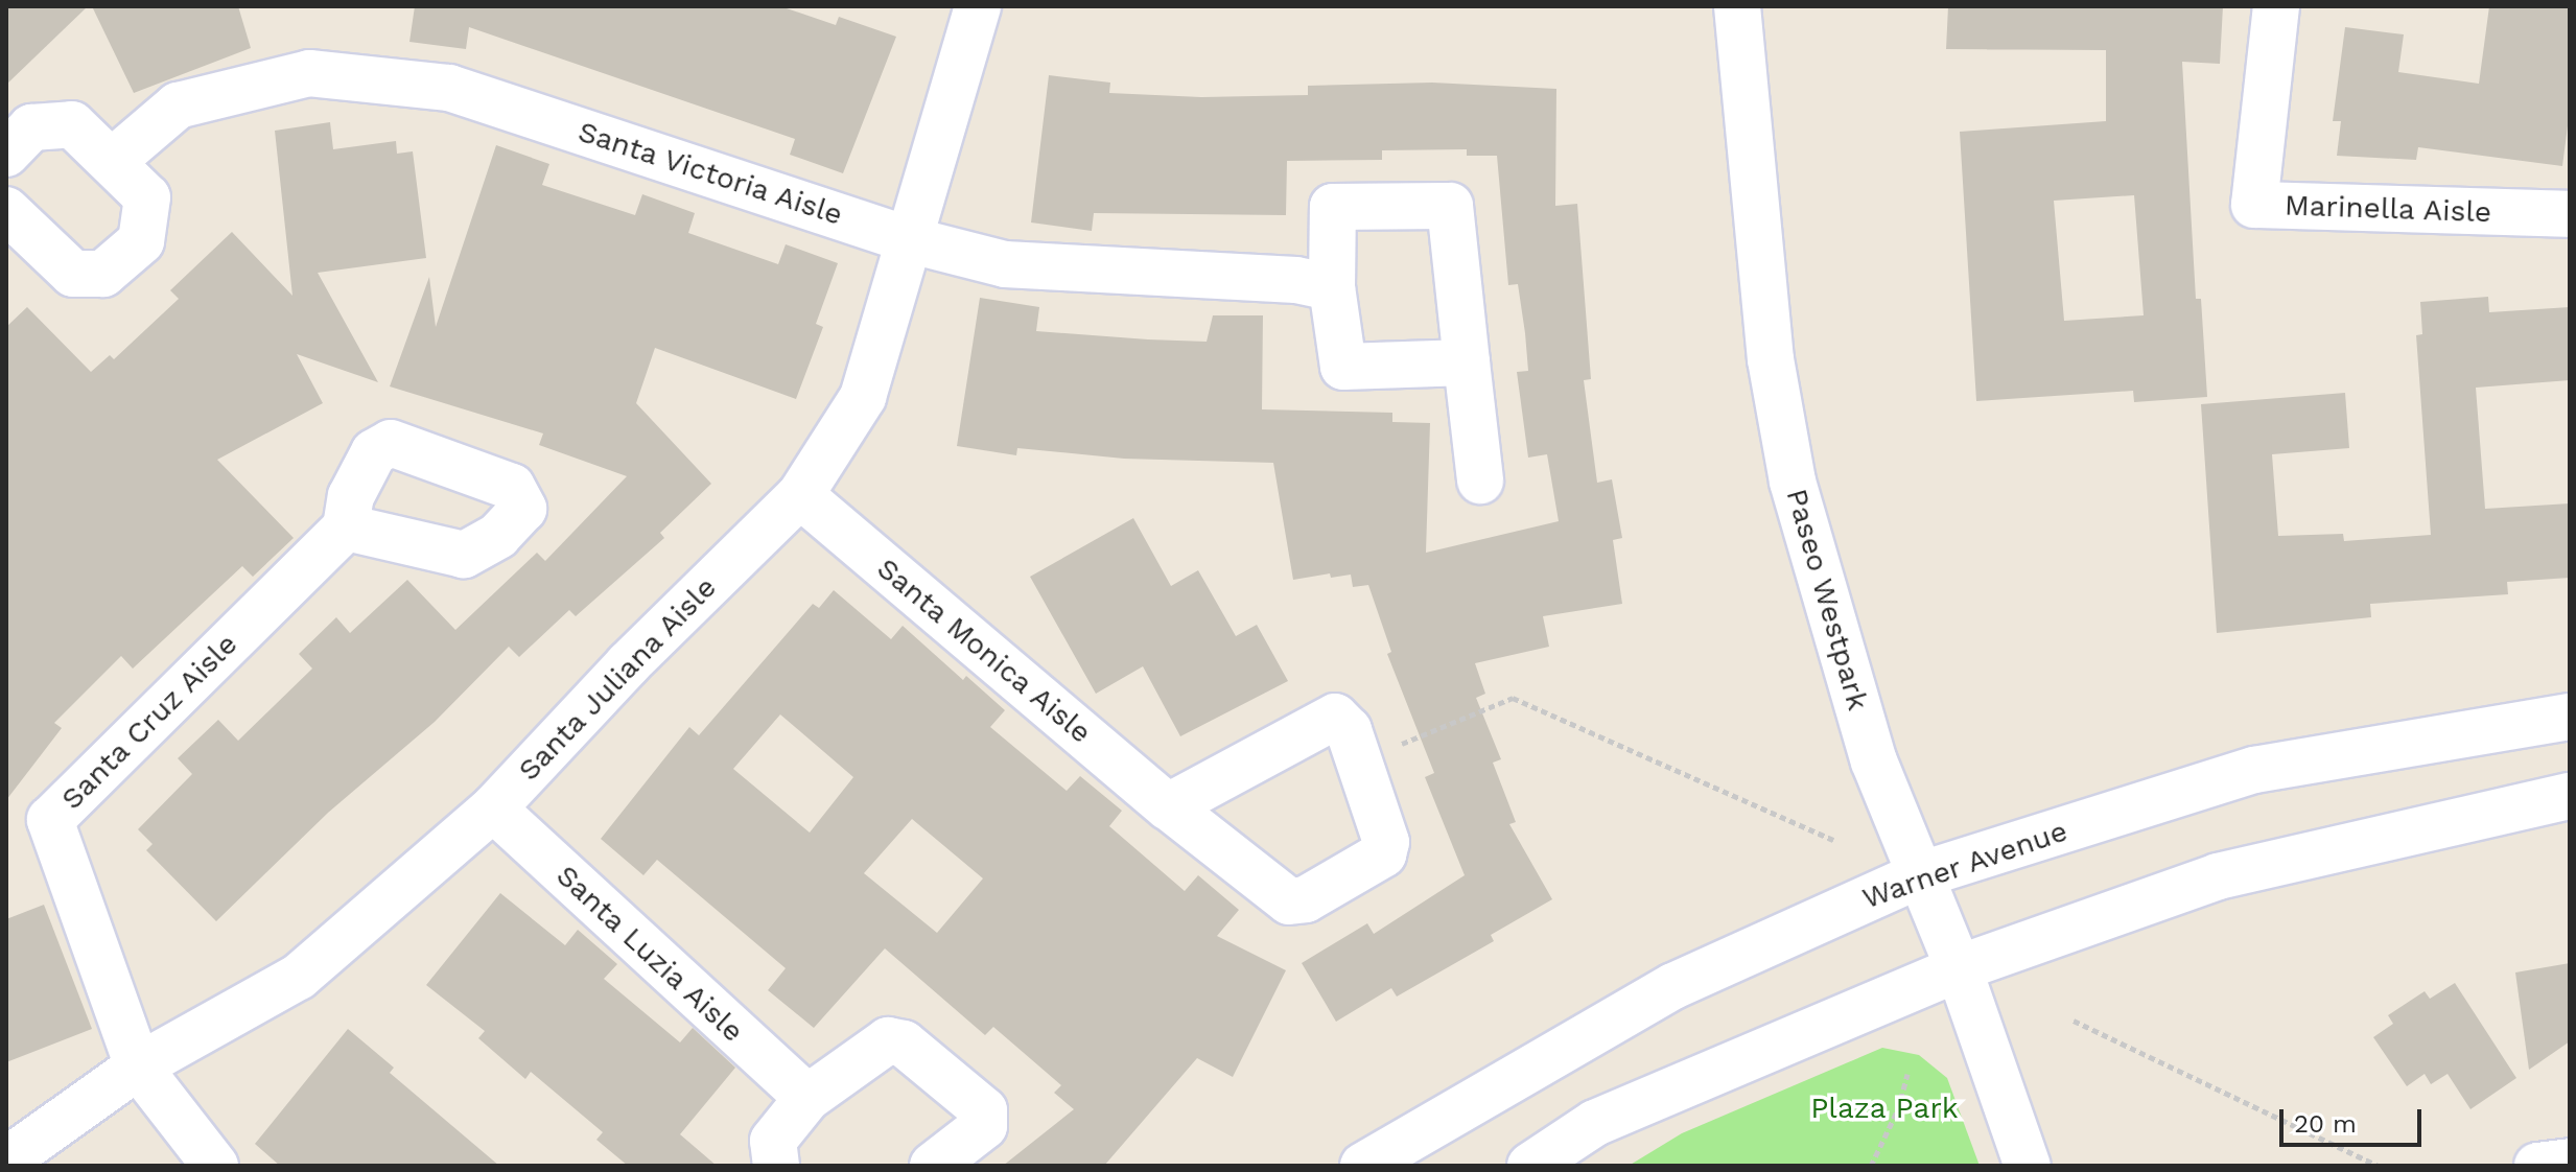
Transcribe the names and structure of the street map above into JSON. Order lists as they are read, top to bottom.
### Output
{
  "streets": {
    "street": [
      "Santa Victoria Aisle",
      "Marinella Aisle",
      "Paseo Westpark",
      "Santa Monica Aisle",
      "Santa Juliana Aisle",
      "Santa Cruz Aisle",
      "Warner Avenue",
      "Santa Luzia Aisle"
    ]
  },
  "crossings": [
    ["Santa Victoria Aisle", "Santa Juliana Aisle"],
    ["Paseo Westpark", "Warner Avenue"],
    ["Santa Monica Aisle", "Santa Juliana Aisle"],
    ["Santa Juliana Aisle", "Santa Cruz Aisle"],
    ["Santa Juliana Aisle", "Santa Luzia Aisle"]
  ],
  "parks": ["Plaza Park"],
  "scale_bar": "20 m"
}
